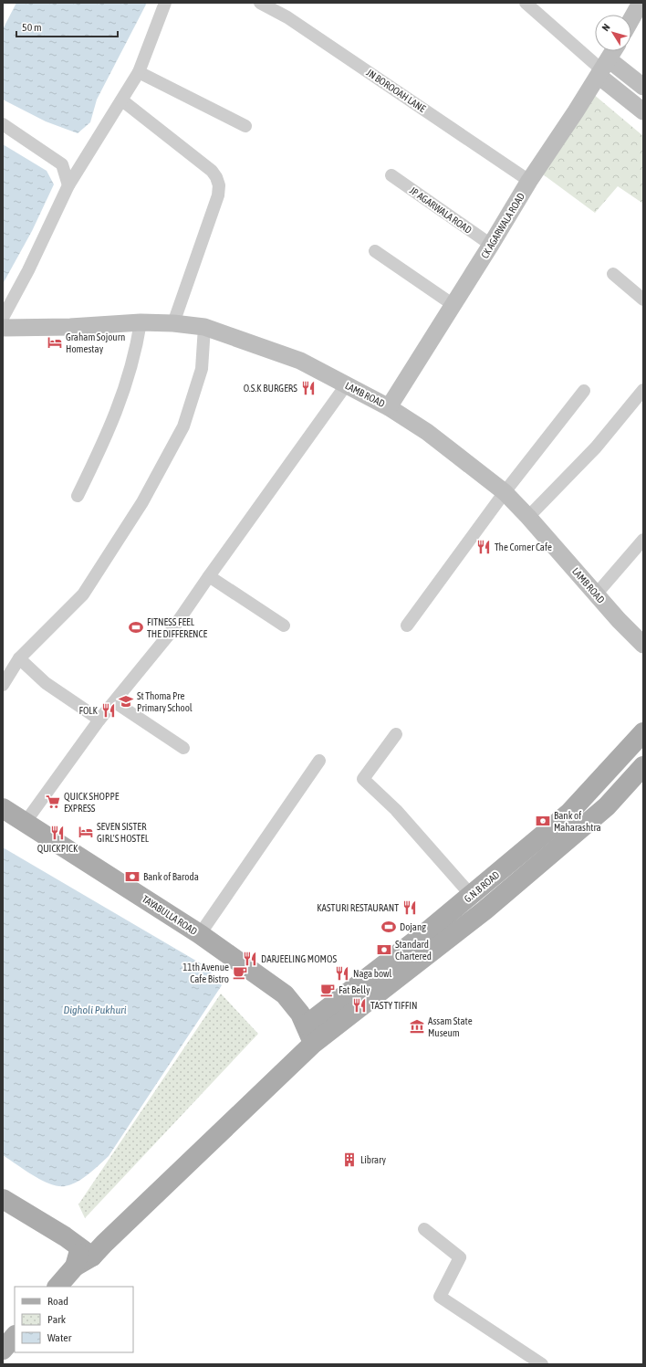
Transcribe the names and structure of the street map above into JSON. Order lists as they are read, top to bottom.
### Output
{
  "streets": {
    "main road": ["G.N.B ROAD", "TAYABULLA ROAD"],
    "street": [
      "JN BOROOAH LANE",
      "JP AGARWALA ROAD",
      "CK AGARWALA ROAD",
      "LAMB ROAD"
    ]
  },
  "crossings": [
    ["JN BOROOAH LANE", "CK AGARWALA ROAD"],
    ["JP AGARWALA ROAD", "CK AGARWALA ROAD"],
    ["CK AGARWALA ROAD", "LAMB ROAD"],
    ["G.N.B ROAD", "TAYABULLA ROAD"]
  ],
  "water": ["Digholi Pukhuri"],
  "places": {
    "hotel": ["Graham Sojourn Homestay", "SEVEN SISTER GIRL'S HOSTEL"],
    "restaurant": [
      "O.S.K BURGERS",
      "The Corner Cafe",
      "FOLK",
      "QUICKPICK",
      "KASTURI RESTAURANT",
      "DARJEELING MOMOS",
      "Naga bowl",
      "TASTY TIFFIN"
    ],
    "sports": ["FITNESS FEEL THE DIFFERENCE", "Dojang"],
    "school or university": ["St Thoma Pre Primary School"],
    "supermarket": ["QUICK SHOPPE EXPRESS"],
    "bank": ["Bank of Maharashtra", "Bank of Baroda", "Standard Chartered"],
    "cafe": ["11th Avenue Cafe Bistro", "Fat Belly"],
    "museum": ["Assam State Museum"],
    "building": ["Library"]
  },
  "legend": ["Road", "Park", "Water"],
  "scale_bar": "50 m",
  "north": "top left"
}
